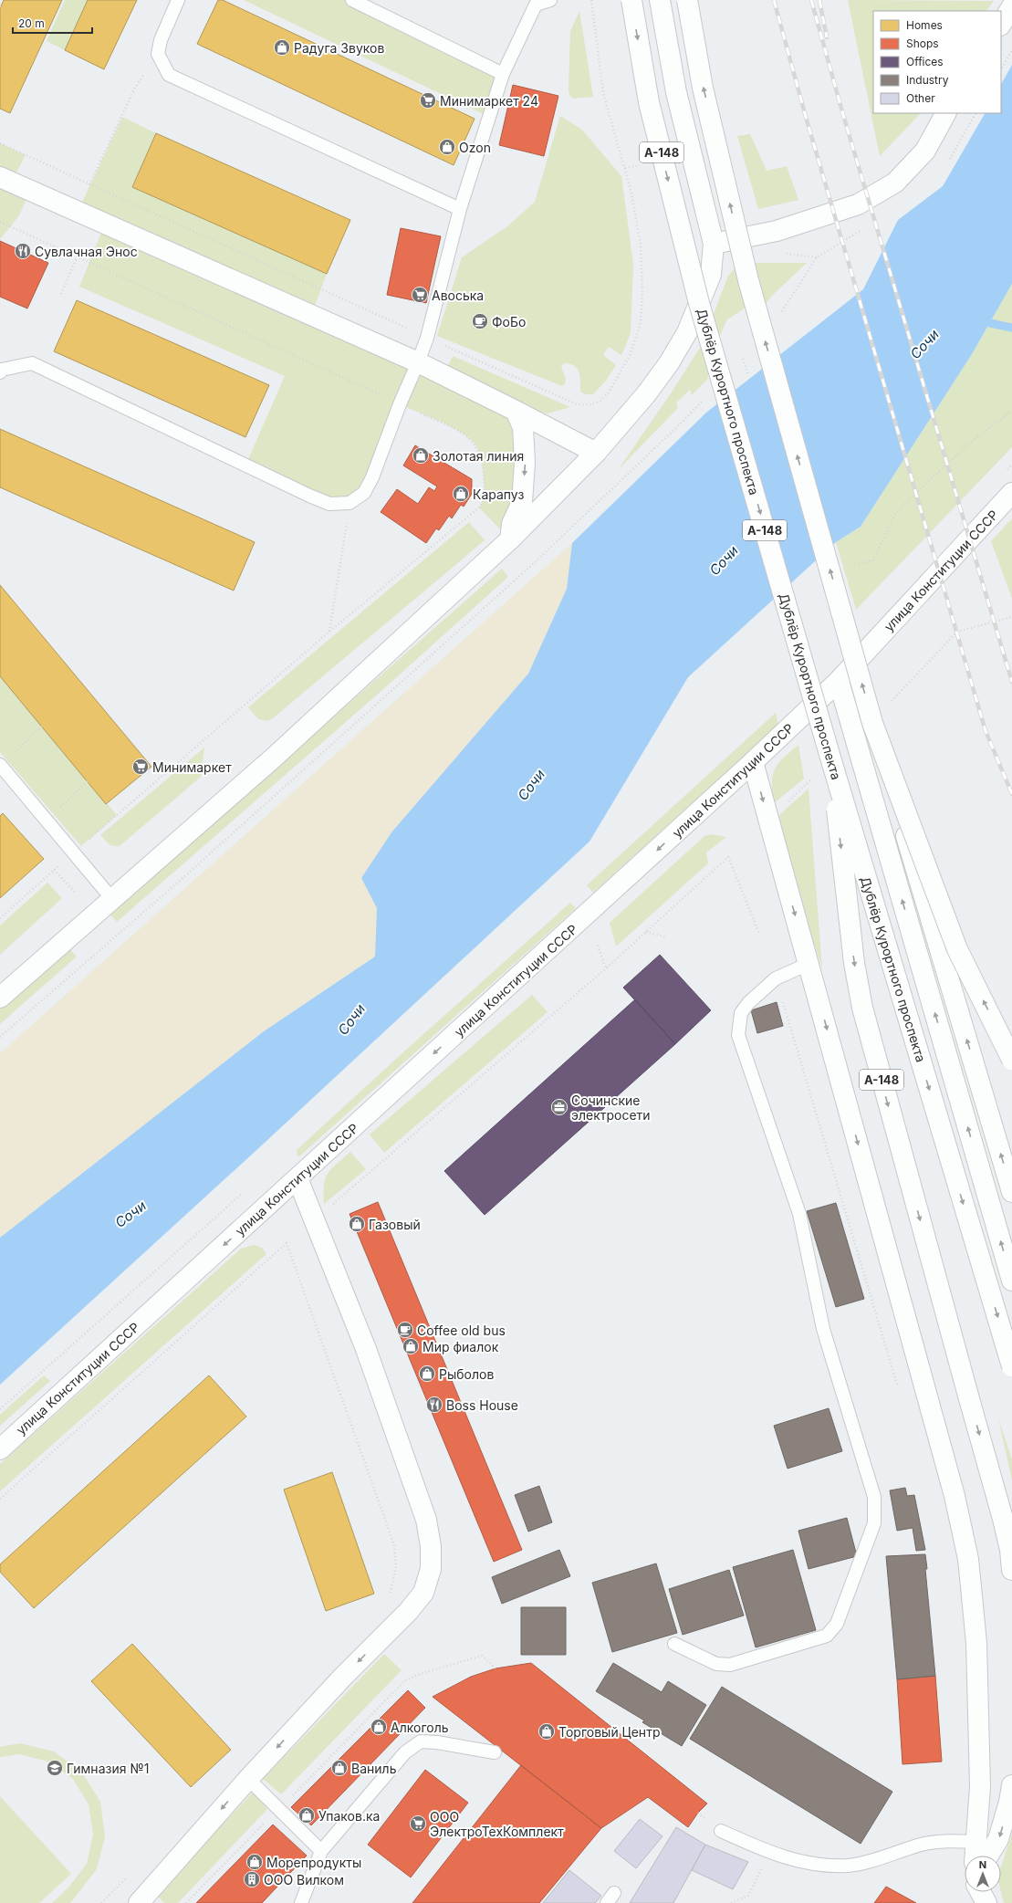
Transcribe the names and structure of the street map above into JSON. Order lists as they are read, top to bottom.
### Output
{
  "streets": {
    "main road": ["А-148", "Дублёр Курортного проспекта", "улица Конституции СССР"]
  },
  "crossings": [
    ["А-148", "Дублёр Курортного проспекта"]
  ],
  "one_way": ["улица Конституции СССР"],
  "water": ["Сочи"],
  "places": {
    "shop": [
      "Радуга Звуков",
      "Ozon",
      "Золотая линия",
      "Карапуз",
      "Газовый",
      "Мир фиалок",
      "Рыболов",
      "Алкоголь",
      "Торговый Центр",
      "Ваниль",
      "Упаков.ка",
      "Морепродукты"
    ],
    "supermarket": [
      "Минимаркет 24",
      "Авоська",
      "Минимаркет",
      "ООО ЭлектроТехКомплект"
    ],
    "restaurant": ["Сувлачная Энос", "Boss House"],
    "cafe": ["ФоБо", "Coffee old bus"],
    "office": ["Сочинские электросети"],
    "school or university": ["Гимназия №1"],
    "building": ["ООО Вилком"]
  },
  "legend": [
    "Homes",
    "Shops",
    "Offices",
    "Industry",
    "Other"
  ],
  "scale_bar": "20 m",
  "north": "top"
}
